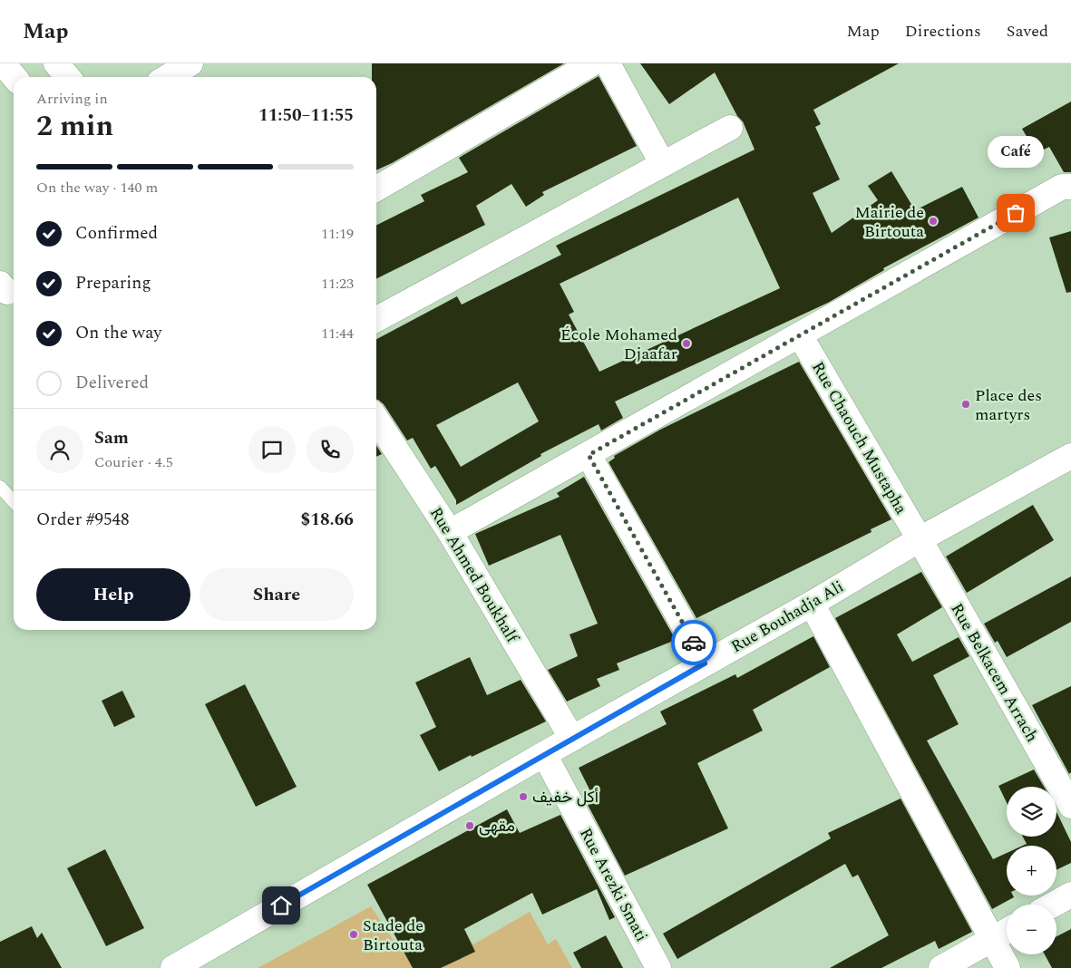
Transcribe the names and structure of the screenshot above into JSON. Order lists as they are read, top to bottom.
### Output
{
  "streets": {
    "street": [
      "Rue Chaouch Mustapha",
      "Rue Ahmed Boukhalf",
      "Rue Bouhadja Ali",
      "Rue Belkacem Arrach",
      "Rue Arezki Smati"
    ]
  },
  "crossings": [
    ["Rue Chaouch Mustapha", "Rue Bouhadja Ali"],
    ["Rue Chaouch Mustapha", "Rue Belkacem Arrach"],
    ["Rue Ahmed Boukhalf", "Rue Bouhadja Ali"],
    ["Rue Bouhadja Ali", "Rue Belkacem Arrach"],
    ["Rue Bouhadja Ali", "Rue Arezki Smati"]
  ],
  "places": [
    "Café",
    "Mairie de Birtouta",
    "École Mohamed Djaafar",
    "Place des martyrs",
    "أكل خفيف",
    "مقهى",
    "Stade de Birtouta"
  ],
  "page": {
    "header": "Map",
    "nav": ["Map", "Directions", "Saved"],
    "heading": ["2 min", "Arriving in", "11:50–11:55"],
    "panel": [
      "Sam",
      "Courier · 4.5",
      "Order #9548",
      "$18.66"
    ],
    "bubble": "Café",
    "bar": "On the way · 140 m",
    "list": [
      ["Confirmed", "11:19"],
      ["Preparing", "11:23"],
      ["On the way", "11:44"],
      "Delivered"
    ],
    "buttons": ["Help", "Share"],
    "map_buttons": ["+", "−"]
  }
}
